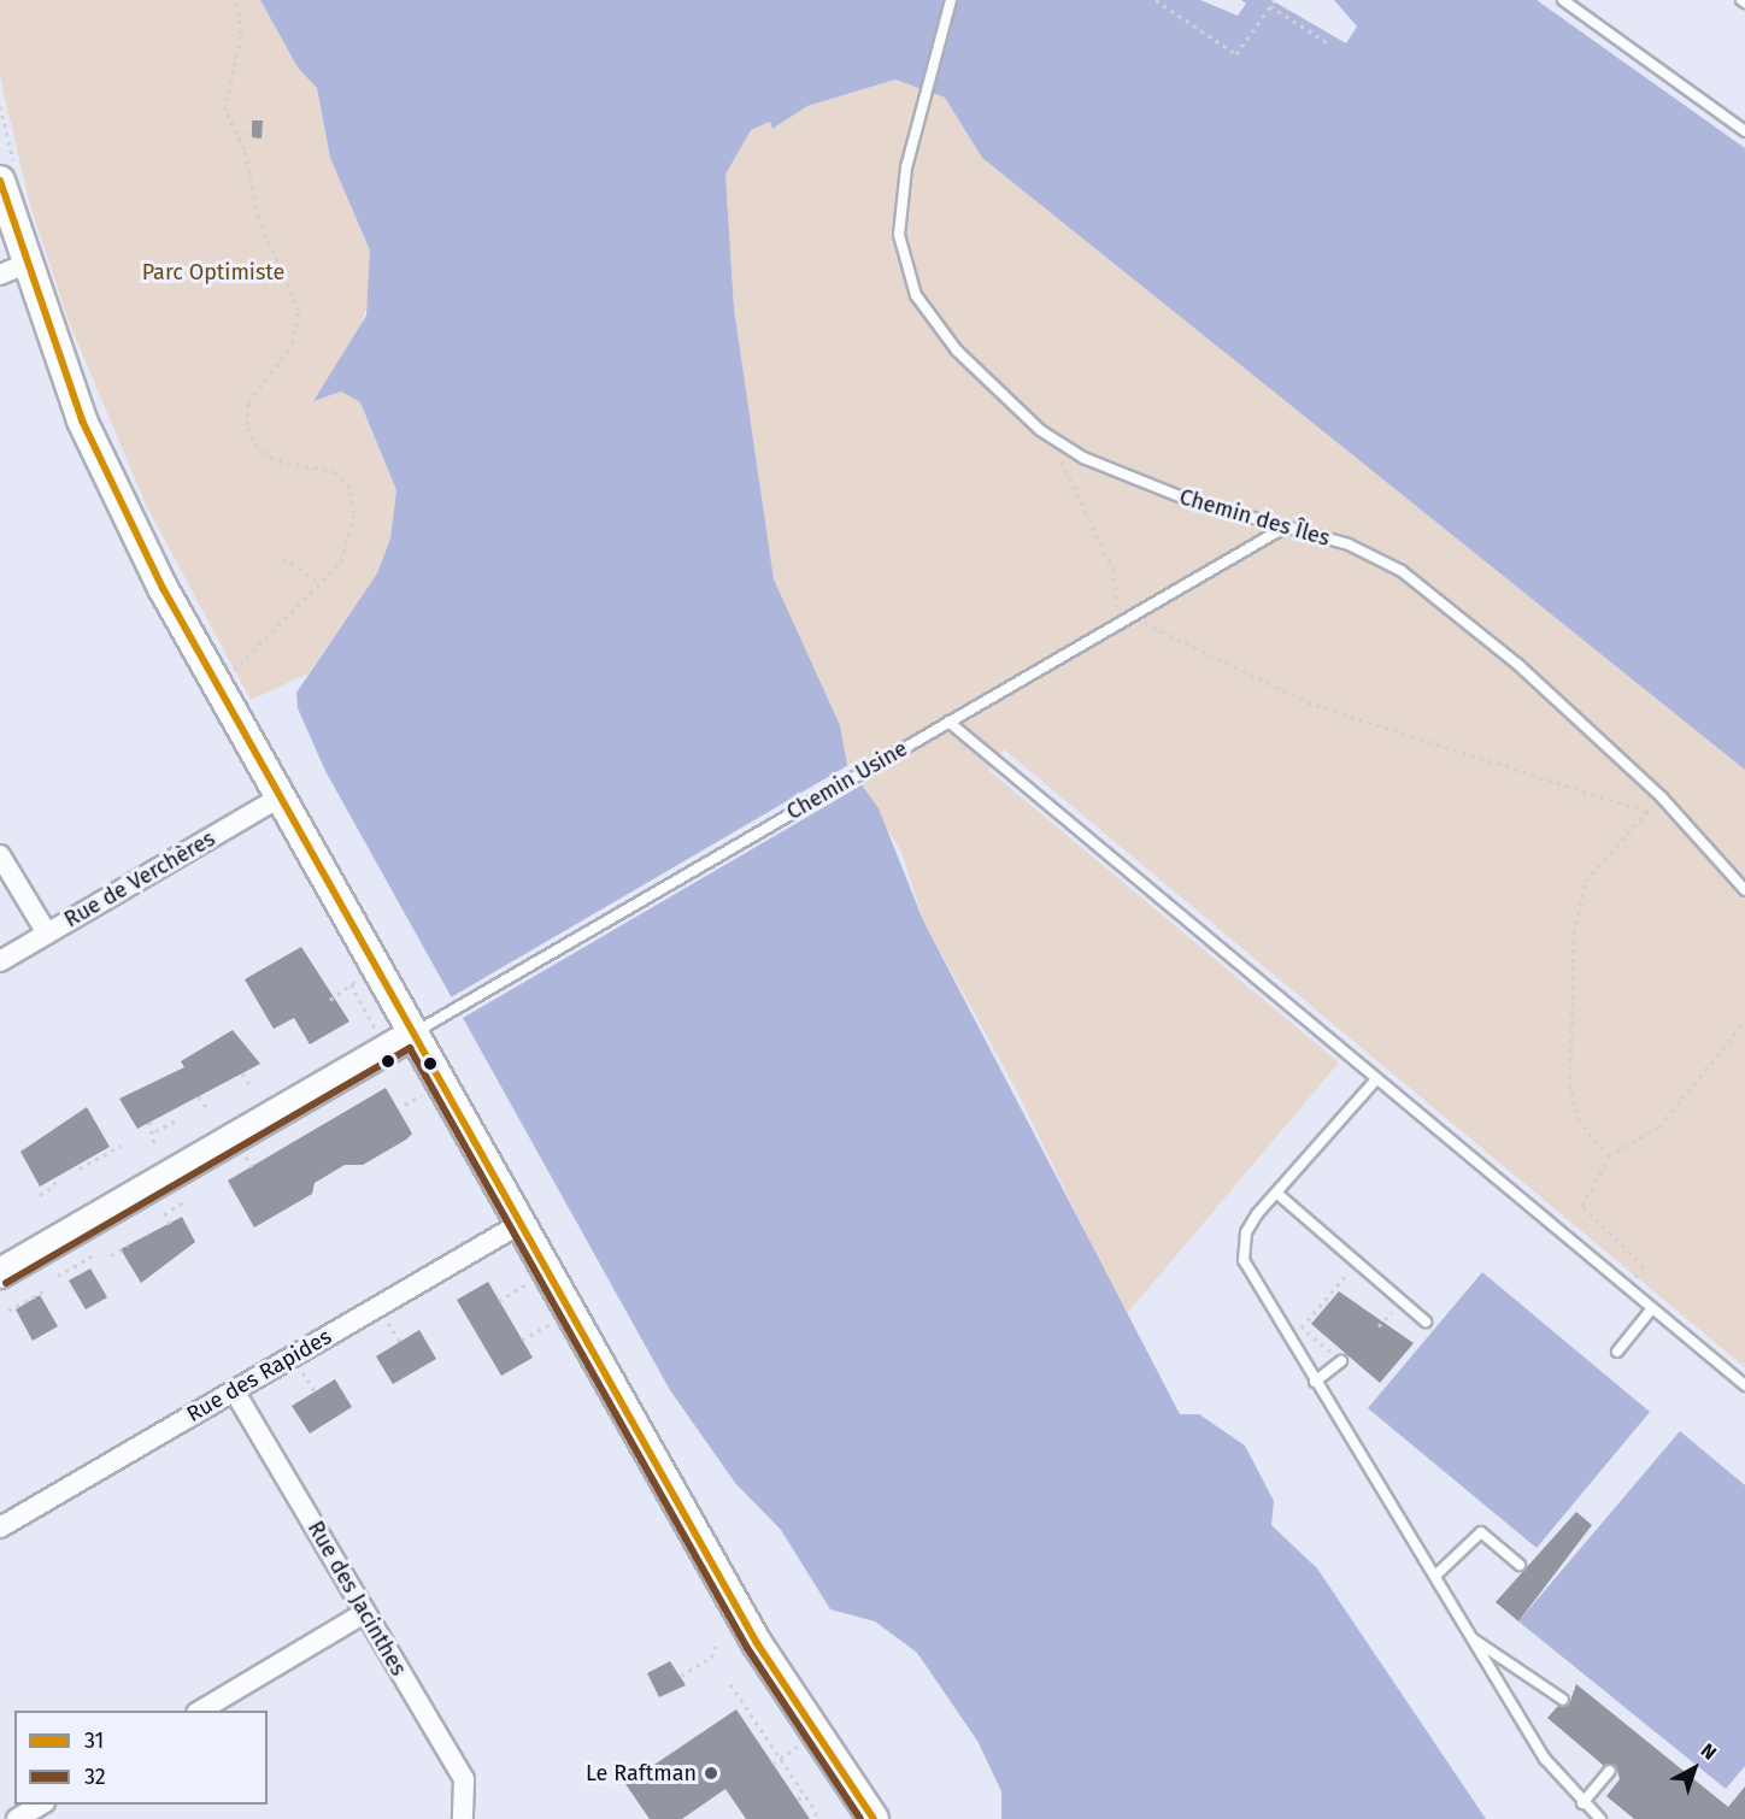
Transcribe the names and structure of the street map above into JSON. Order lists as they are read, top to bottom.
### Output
{
  "streets": {
    "street": ["Rue de Verchères", "Rue des Rapides", "Rue des Jacinthes"],
    "lane": ["Chemin des Îles", "Chemin Usine"]
  },
  "crossings": [
    ["Chemin des Îles", "Chemin Usine"],
    ["Rue des Rapides", "Rue des Jacinthes"]
  ],
  "parks": ["Parc Optimiste"],
  "places": ["Le Raftman"],
  "lines": ["transit line 31", "transit line 32"],
  "legend": ["31", "32"],
  "north": "top right"
}
